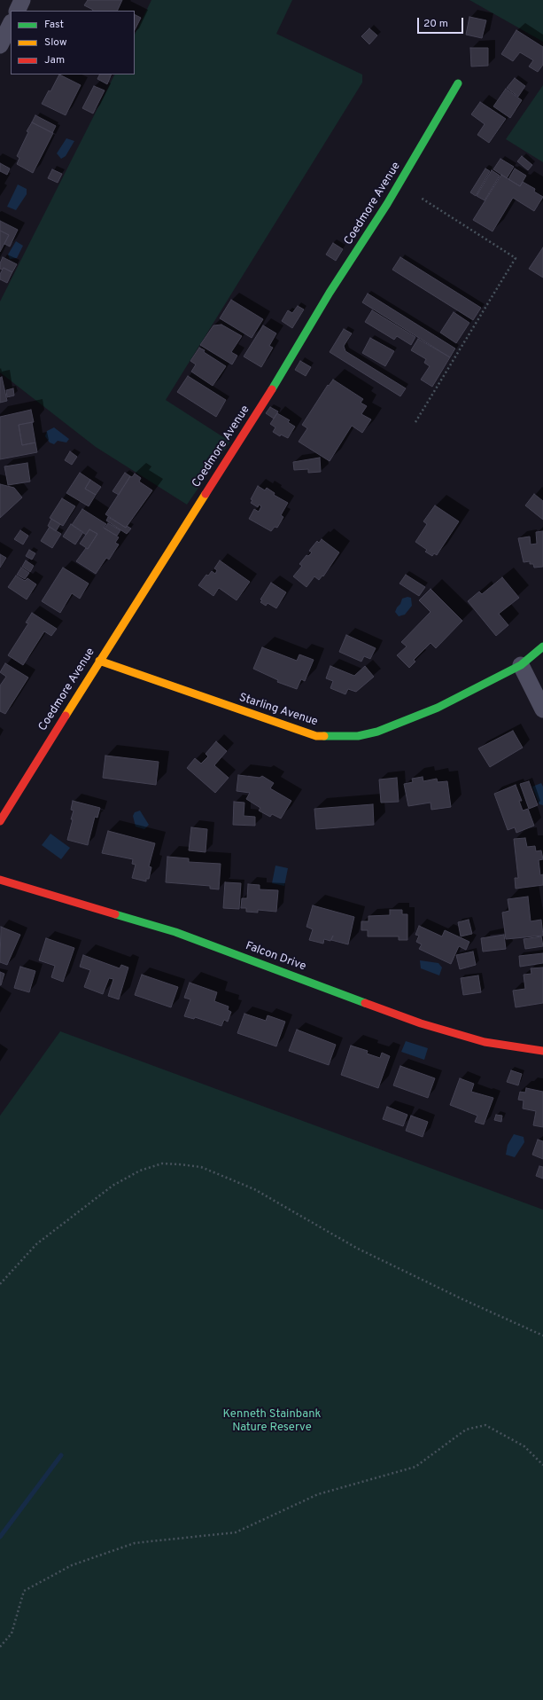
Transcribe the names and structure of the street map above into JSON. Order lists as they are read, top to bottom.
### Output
{
  "streets": {
    "street": ["Coedmore Avenue", "Starling Avenue", "Falcon Drive"]
  },
  "crossings": [
    ["Coedmore Avenue", "Starling Avenue"]
  ],
  "parks": ["Kenneth Stainbank Nature Reserve"],
  "legend": ["Fast", "Slow", "Jam"],
  "scale_bar": "20 m"
}
